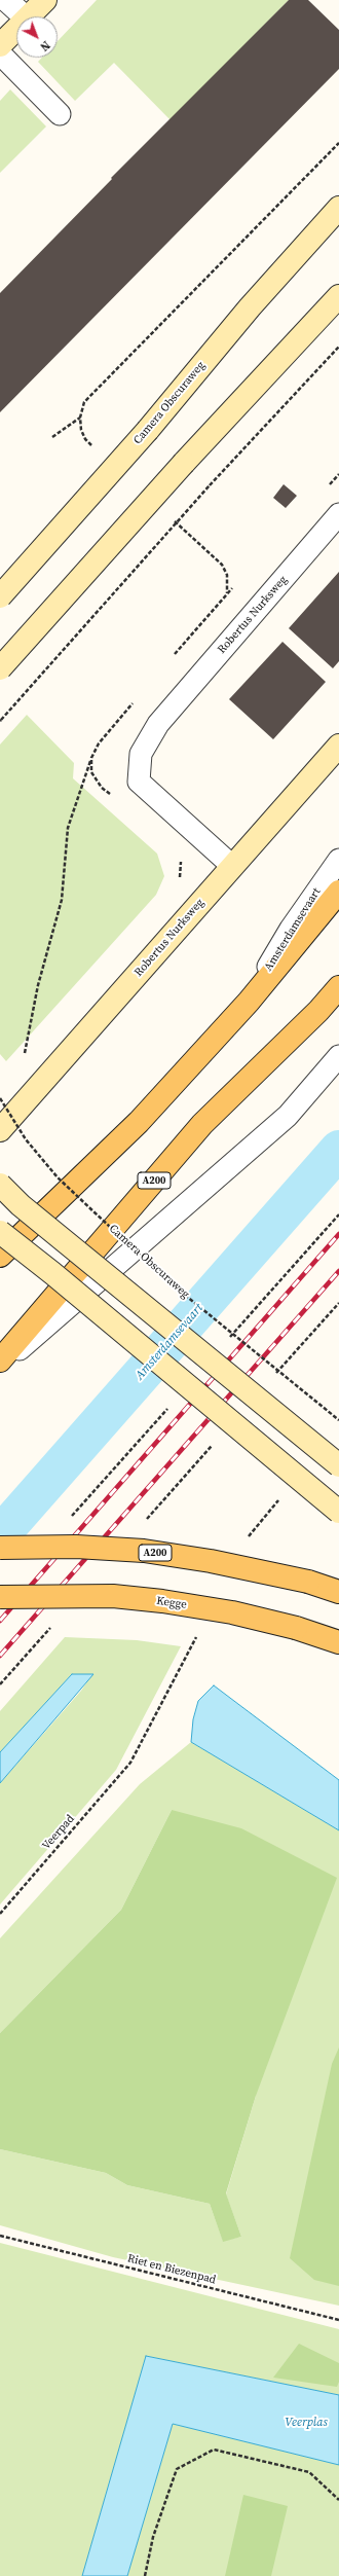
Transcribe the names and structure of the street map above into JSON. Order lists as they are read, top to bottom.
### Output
{
  "streets": {
    "main road": [
      "Camera Obscuraweg",
      "Robertus Nurksweg",
      "A200",
      "Kegge"
    ],
    "lane": ["Amsterdamsevaart"],
    "path": ["Veerpad", "Riet en Biezenpad"]
  },
  "water": ["Amsterdamsevaart", "Veerplas"],
  "north": "bottom right"
}
